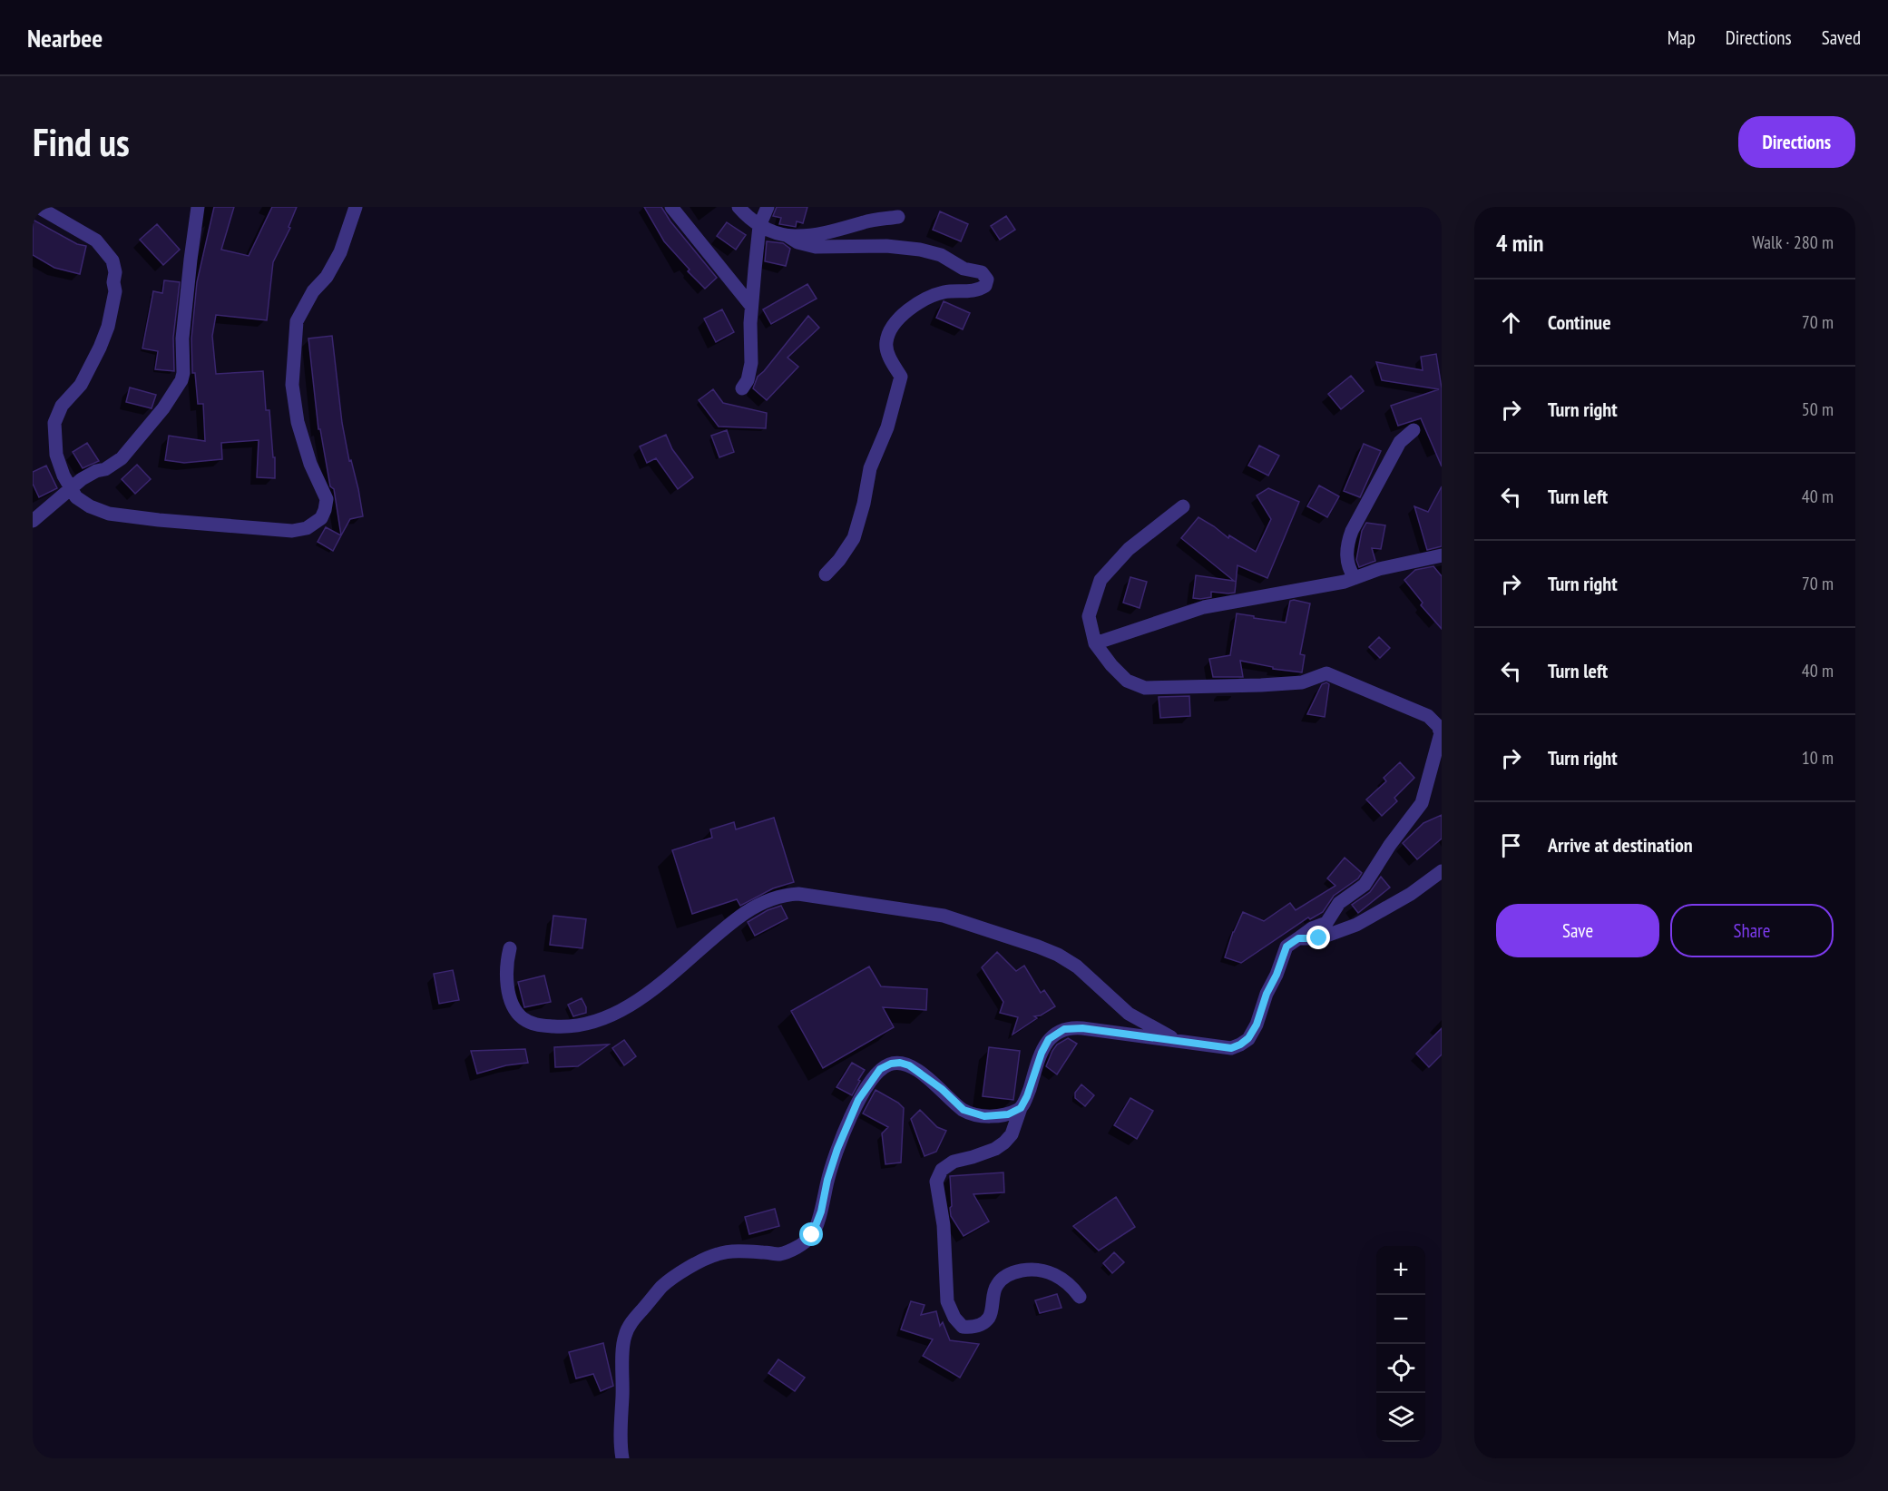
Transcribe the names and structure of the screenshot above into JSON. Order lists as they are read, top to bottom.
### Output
{
  "page": {
    "header": "Nearbee",
    "nav": ["Map", "Directions", "Saved"],
    "buttons": [
      "Directions",
      ["Save", "Share"]
    ],
    "title": "Find us",
    "heading": ["4 min", "Walk · 280 m"],
    "list": [
      ["Continue", "70 m"],
      ["Turn right", "50 m"],
      ["Turn left", "40 m"],
      ["Turn right", "70 m"],
      ["Turn left", "40 m"],
      ["Turn right", "10 m"],
      "Arrive at destination"
    ],
    "map_buttons": ["+", "−"]
  }
}
